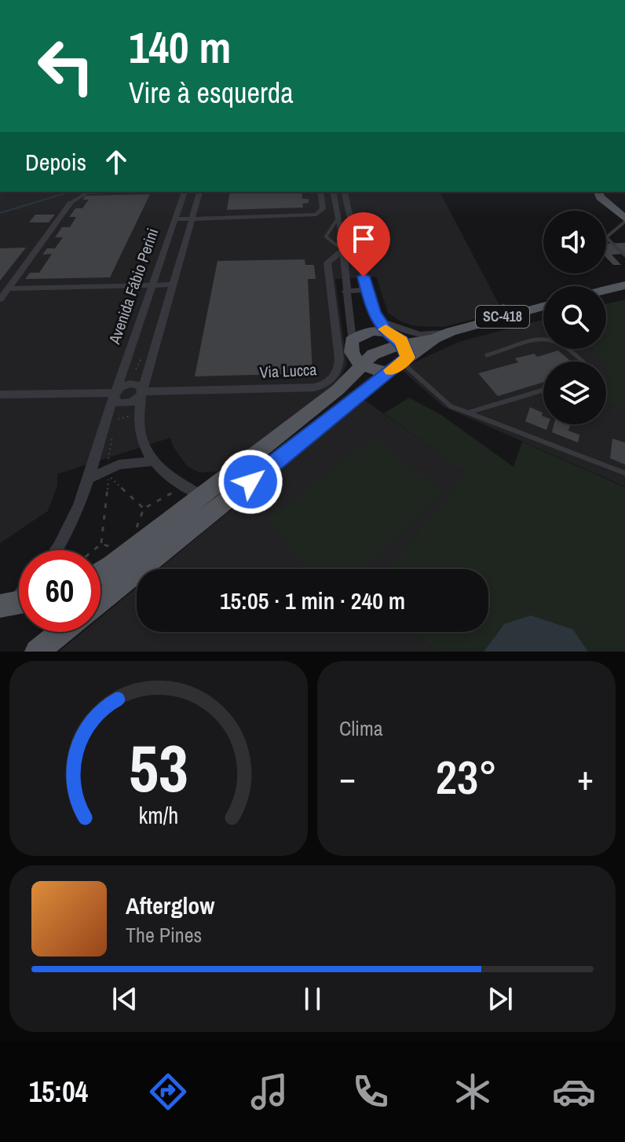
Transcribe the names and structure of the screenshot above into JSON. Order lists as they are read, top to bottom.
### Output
{
  "streets": {
    "main road": ["SC-418"],
    "street": ["Avenida Fábio Perini", "Via Lucca"]
  },
  "crossings": [
    ["Avenida Fábio Perini", "Via Lucca"]
  ],
  "page": {
    "turn": ["140 m", "Vire à esquerda"],
    "then": "Depois",
    "limit": "60",
    "trip": "15:05 · 1 min · 240 m",
    "tile": "Clima",
    "heat": ["−", "23°", "+"],
    "song": ["Afterglow", "The Pines"],
    "tabs": "15:04",
    "gauge": ["53", "km/h"]
  }
}
